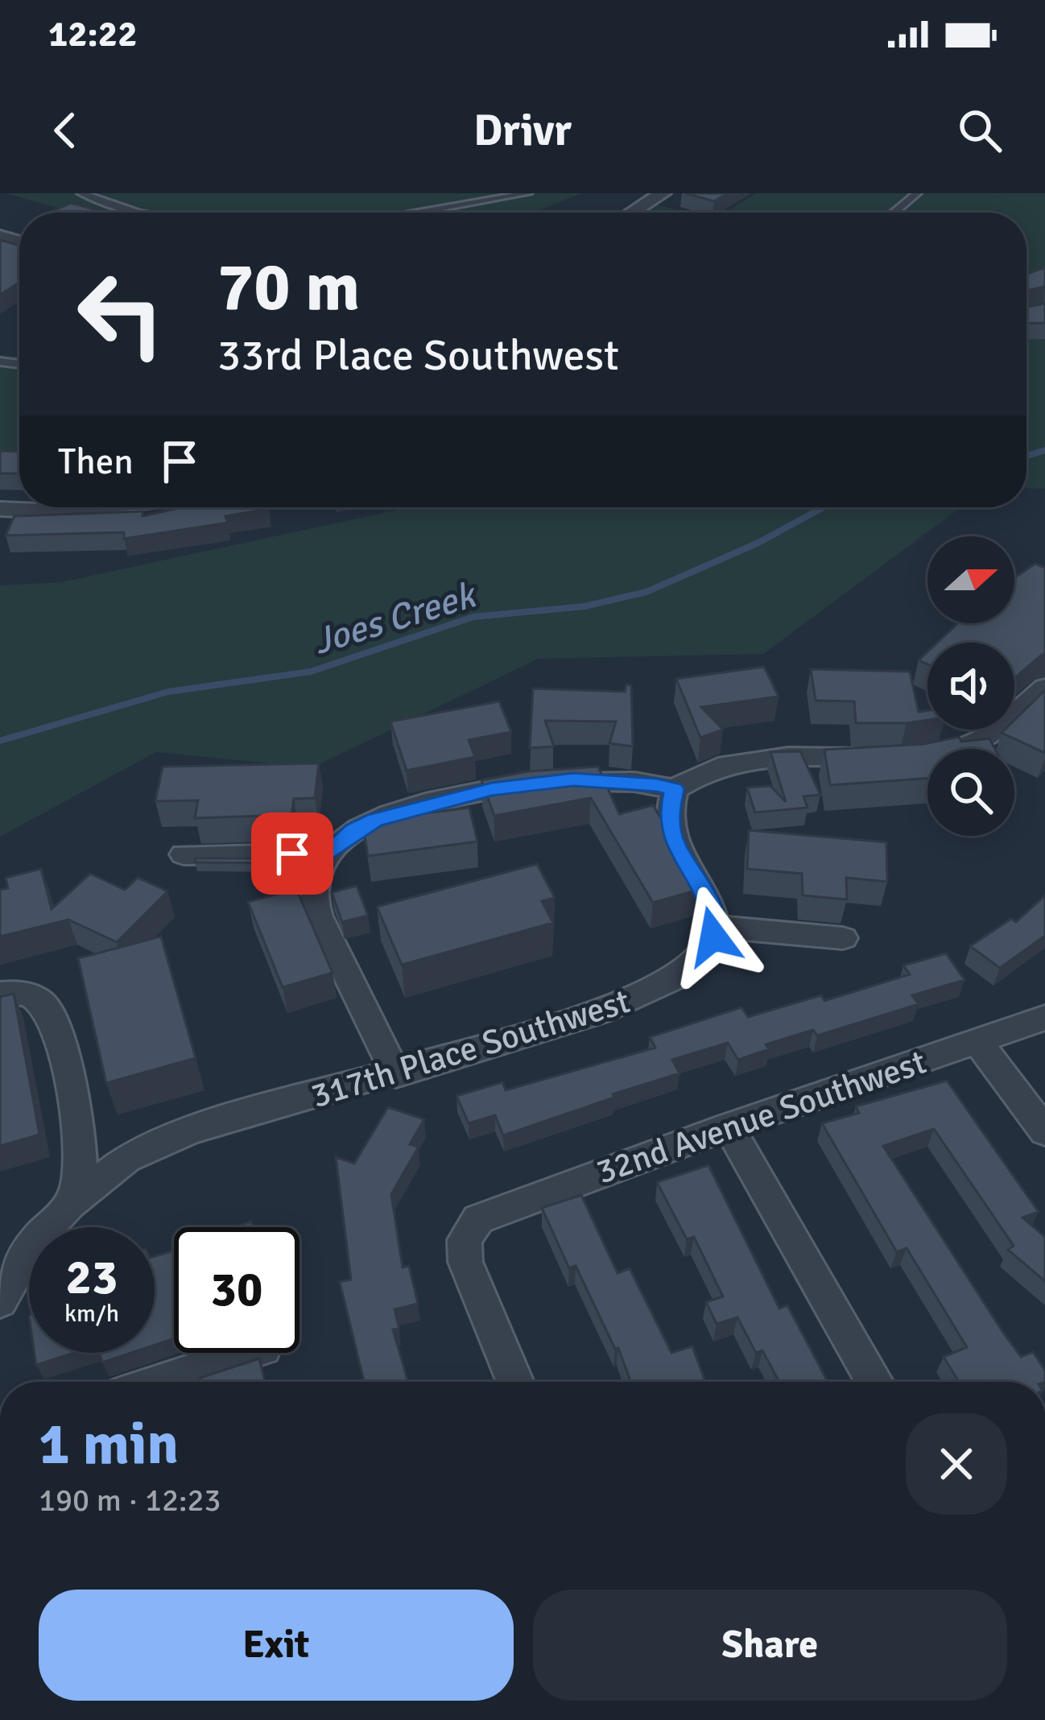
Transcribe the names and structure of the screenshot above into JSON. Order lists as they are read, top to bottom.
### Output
{
  "streets": {
    "street": ["317th Place Southwest", "32nd Avenue Southwest"]
  },
  "water": ["Joes Creek"],
  "north": "right",
  "page": {
    "status": "12:22",
    "header": "Drivr",
    "turn": ["70 m", "33rd Place Southwest"],
    "then": "Then",
    "speed": "23 km/h",
    "limit": "30",
    "heading": ["1 min", "190 m · 12:23"],
    "buttons": ["Exit", "Share"]
  }
}
